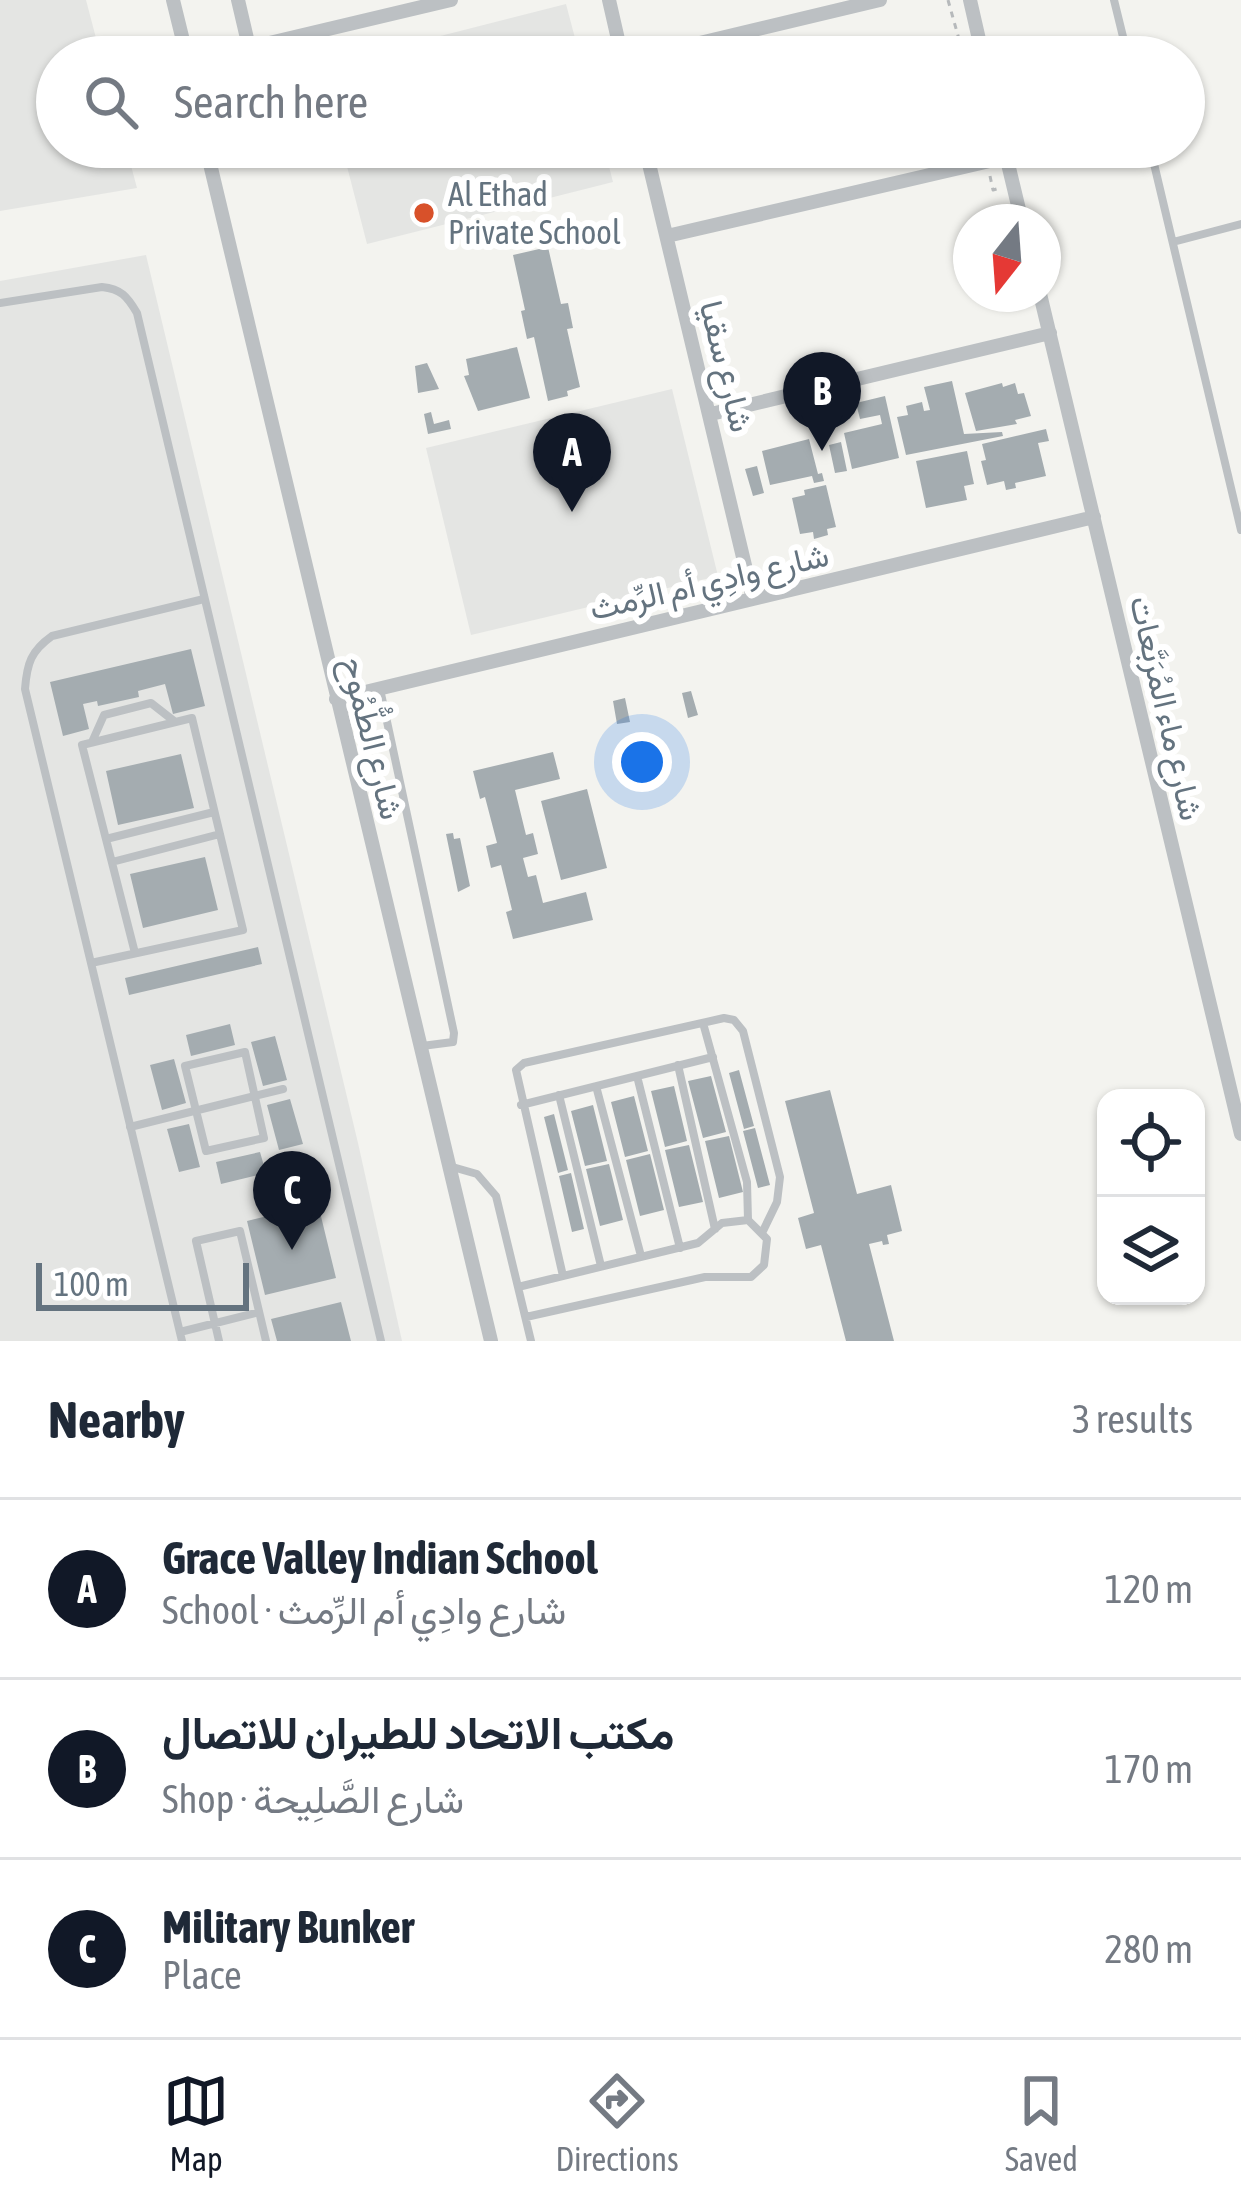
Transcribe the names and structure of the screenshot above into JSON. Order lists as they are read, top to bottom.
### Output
{
  "streets": {
    "street": [
      "شارع سقيا",
      "شارع وادِي أم الرِّمث",
      "شارع ماء المُرَبَّعات",
      "شارع الطُّمُوح"
    ]
  },
  "crossings": [
    ["شارع سقيا", "شارع وادِي أم الرِّمث"],
    ["شارع وادِي أم الرِّمث", "شارع ماء المُرَبَّعات"],
    ["شارع وادِي أم الرِّمث", "شارع الطُّمُوح"]
  ],
  "places": ["Al Ethad Private School"],
  "scale_bar": "100 m",
  "north": "bottom",
  "page": {
    "search": "Search here",
    "pins": ["B", "A", "C"],
    "scale": "100 m",
    "heading": ["Nearby", "3 results"],
    "list": [
      {
        "mark": "A",
        "name": "Grace Valley Indian School",
        "note": "School · شارع وادِي أم الرِّمث",
        "value": "120 m"
      },
      {
        "mark": "B",
        "name": "مكتب الاتحاد للطيران للاتصال",
        "note": "Shop · شارع الصَّلِيحة",
        "value": "170 m"
      },
      {
        "mark": "C",
        "name": "Military Bunker",
        "note": "Place",
        "value": "280 m"
      }
    ],
    "nav": ["Map", "Directions", "Saved"]
  }
}
